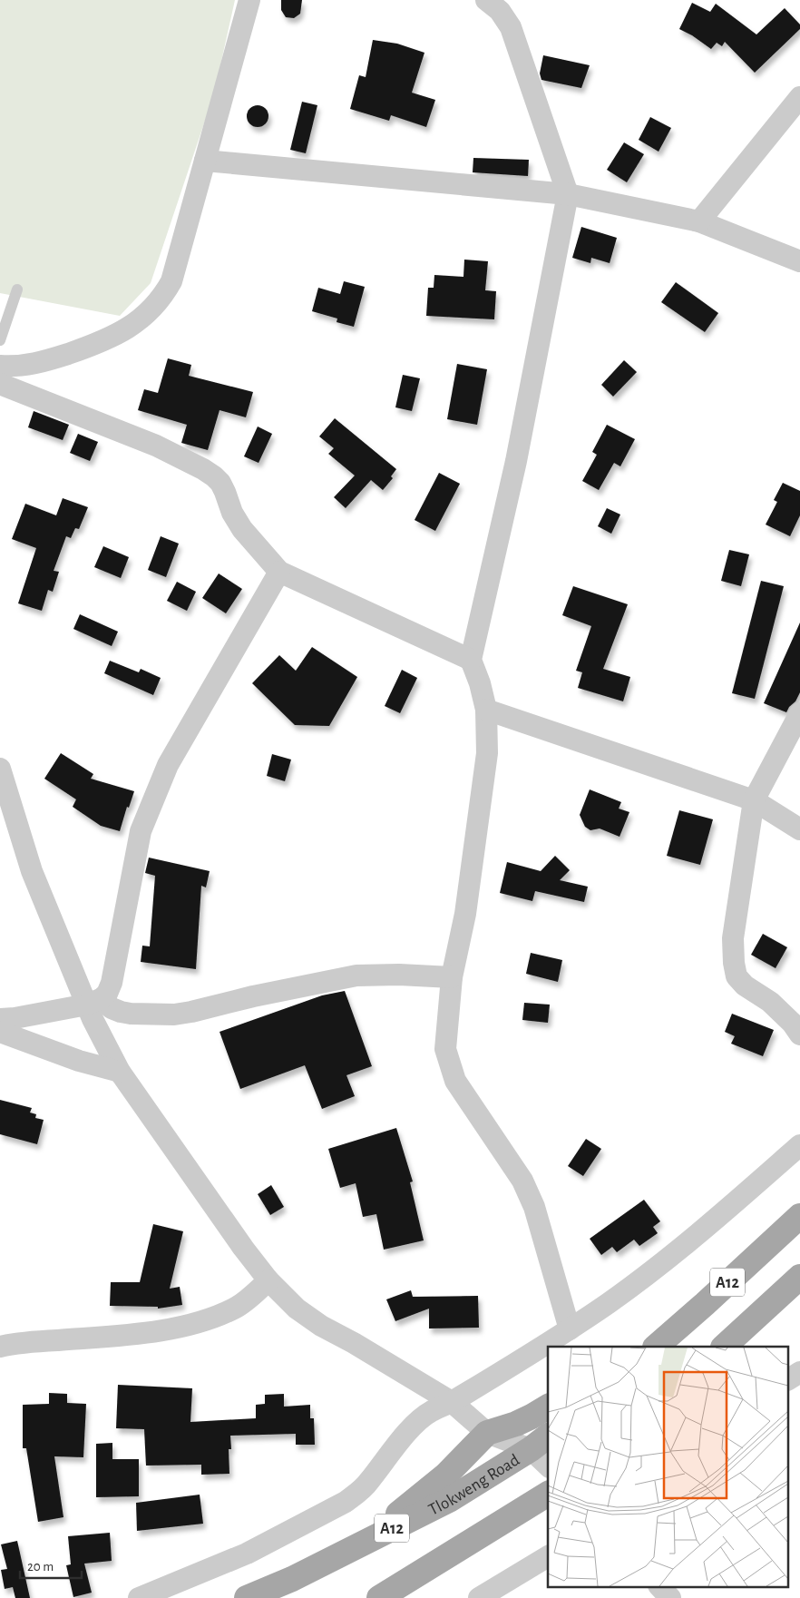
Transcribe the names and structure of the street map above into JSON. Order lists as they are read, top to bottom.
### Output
{
  "streets": {
    "main road": ["A12", "Tlokweng Road"]
  },
  "scale_bar": "20 m"
}
